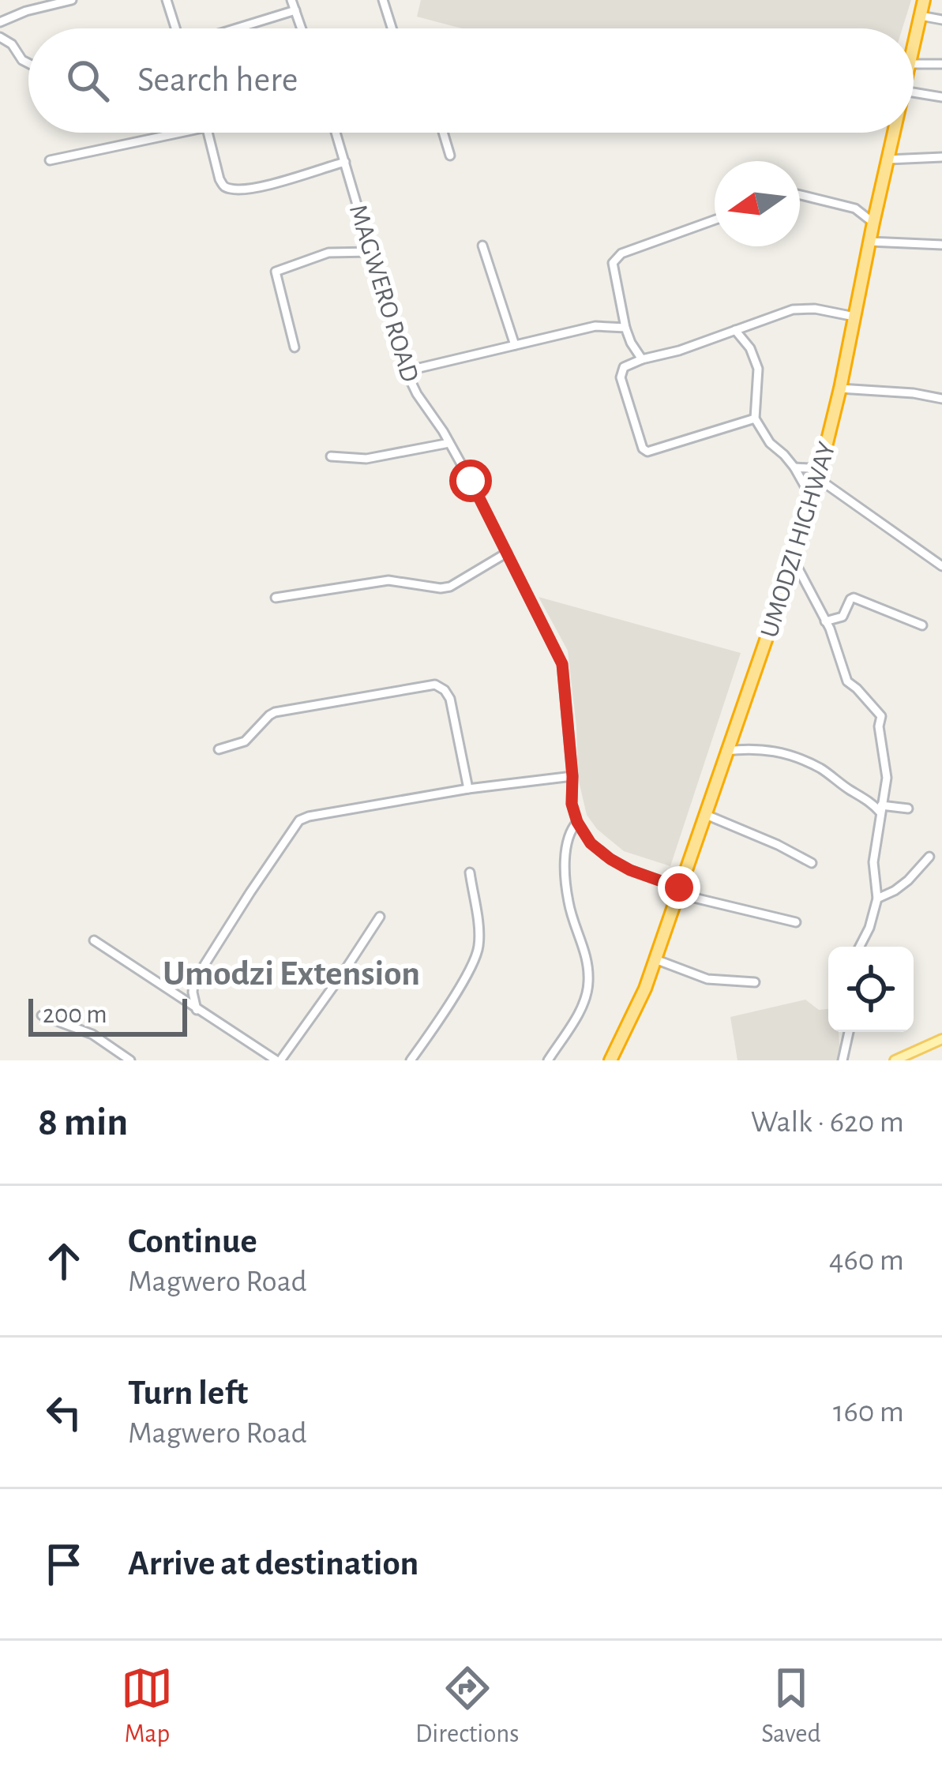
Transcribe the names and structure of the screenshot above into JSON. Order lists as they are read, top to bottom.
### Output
{
  "streets": {
    "highway": ["UMODZI HIGHWAY"],
    "street": ["MAGWERO ROAD"]
  },
  "districts": ["Umodzi Extension"],
  "scale_bar": "200 m",
  "north": "left",
  "page": {
    "search": "Search here",
    "scale": "200 m",
    "heading": ["8 min", "Walk · 620 m"],
    "list": [
      ["Continue", "Magwero Road", "460 m"],
      ["Turn left", "Magwero Road", "160 m"],
      "Arrive at destination"
    ],
    "nav": ["Map", "Directions", "Saved"]
  }
}
